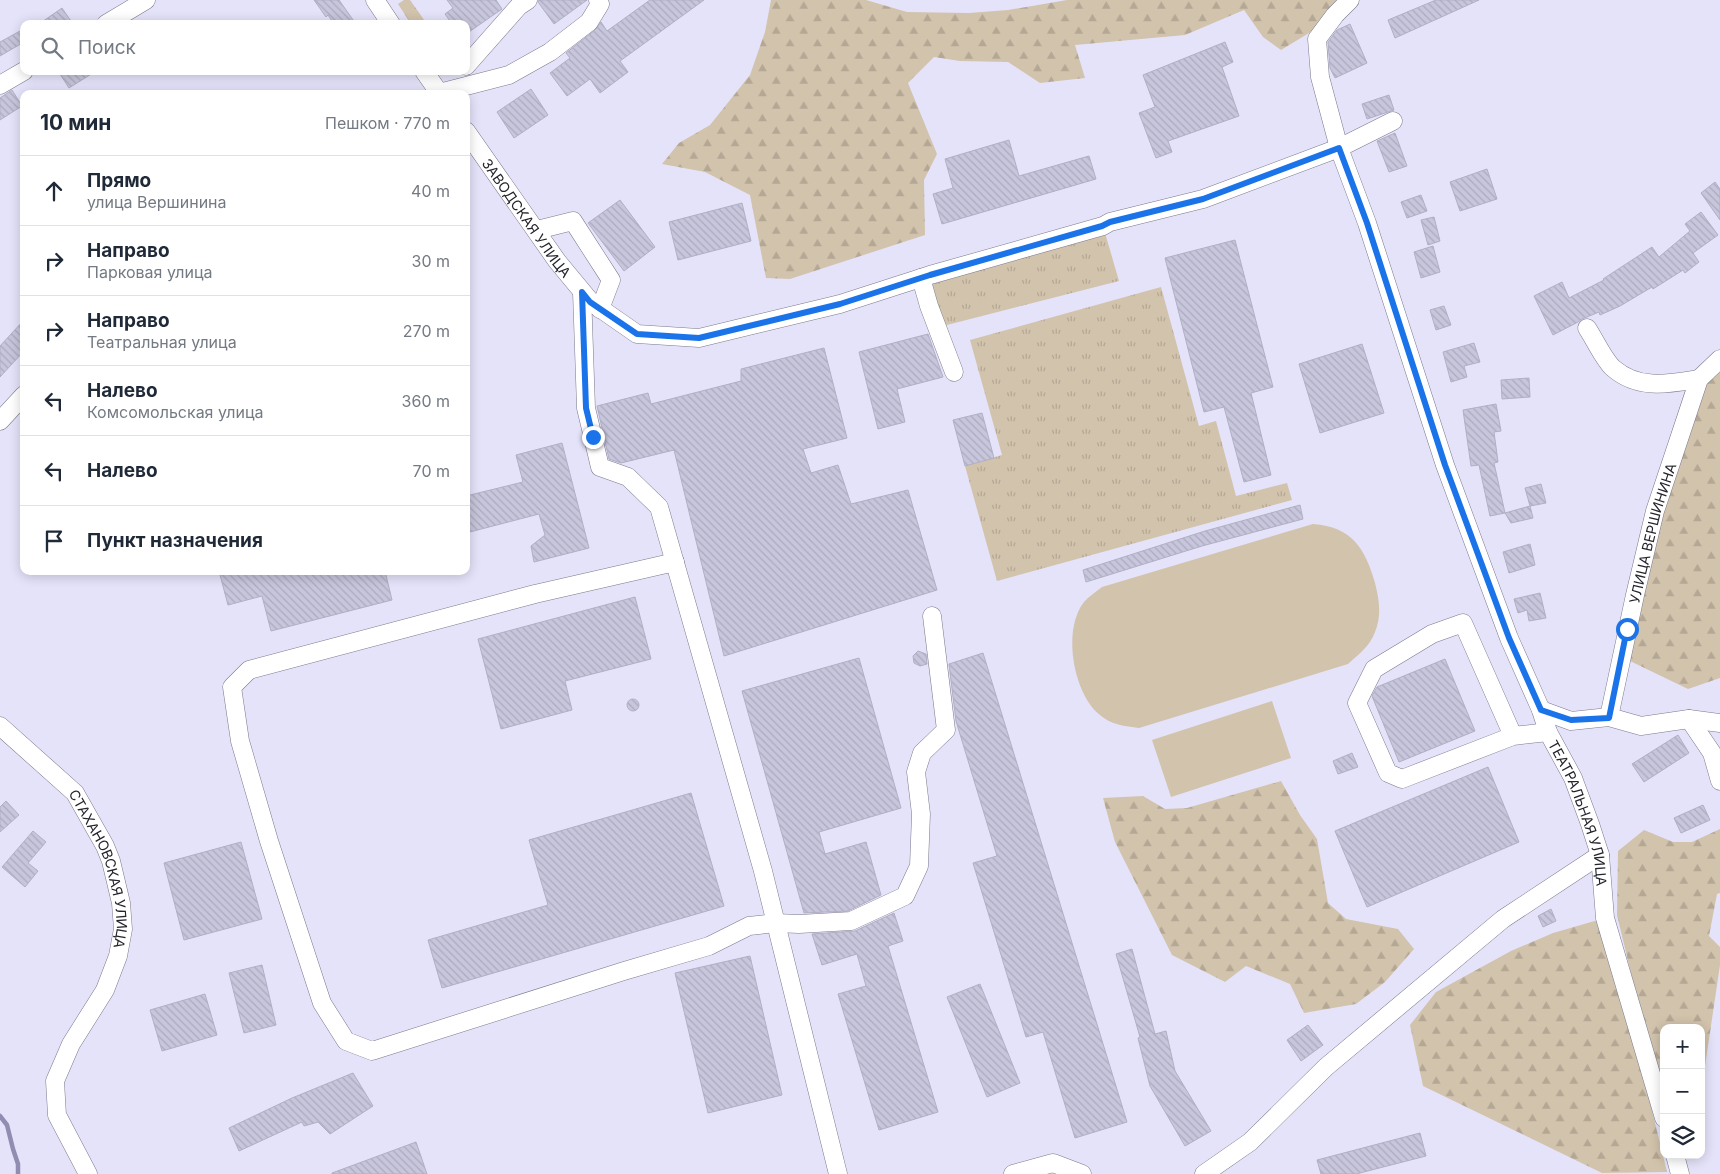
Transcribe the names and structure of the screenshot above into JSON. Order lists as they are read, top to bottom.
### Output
{
  "streets": {
    "street": [
      "ЗАВОДСКАЯ УЛИЦА",
      "УЛИЦА ВЕРШИНИНА",
      "ТЕАТРАЛЬНАЯ УЛИЦА",
      "СТАХАНОВСКАЯ УЛИЦА"
    ]
  },
  "crossings": [
    ["ЗАВОДСКАЯ УЛИЦА", "ТЕАТРАЛЬНАЯ УЛИЦА"]
  ],
  "page": {
    "search": "Поиск",
    "heading": ["10 мин", "Пешком · 770 m"],
    "list": [
      ["Прямо", "улица Вершинина", "40 m"],
      ["Направо", "Парковая улица", "30 m"],
      ["Направо", "Театральная улица", "270 m"],
      ["Налево", "Комсомольская улица", "360 m"],
      ["Налево", "70 m"],
      "Пункт назначения"
    ],
    "map_buttons": ["+", "−"]
  }
}
